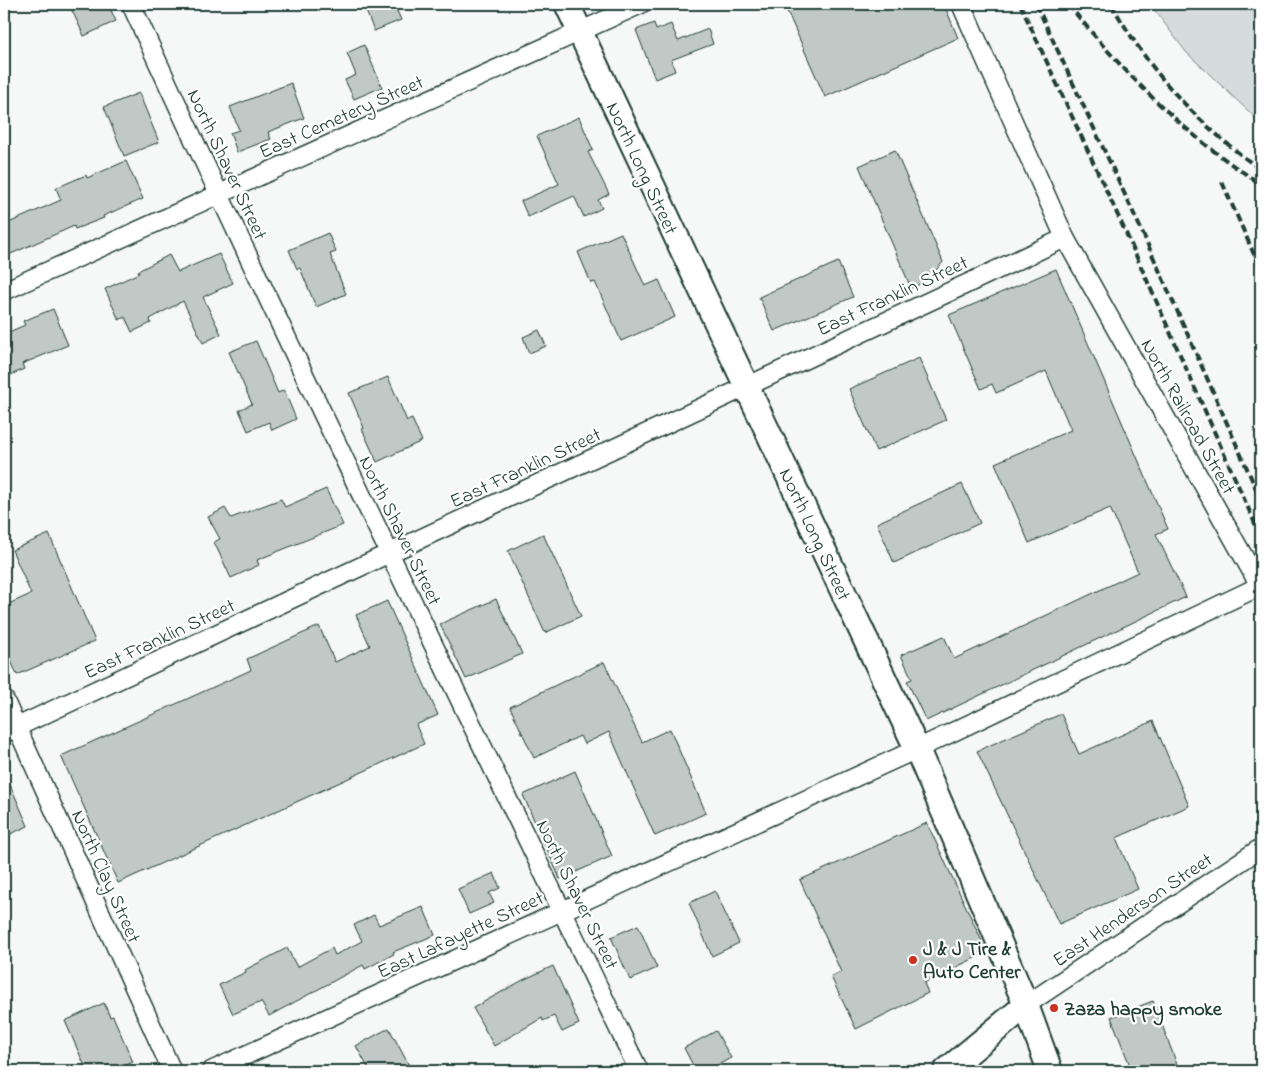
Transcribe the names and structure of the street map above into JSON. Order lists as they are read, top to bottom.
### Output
{
  "streets": {
    "street": [
      "East Cemetery Street",
      "North Shaver Street",
      "North Long Street",
      "East Franklin Street",
      "North Railroad Street",
      "North Clay Street",
      "East Henderson Street",
      "East Lafayette Street"
    ]
  },
  "crossings": [
    ["East Cemetery Street", "North Shaver Street"],
    ["East Cemetery Street", "North Long Street"],
    ["North Shaver Street", "East Franklin Street"],
    ["North Shaver Street", "East Lafayette Street"],
    ["North Long Street", "East Franklin Street"],
    ["North Long Street", "North Railroad Street"],
    ["North Long Street", "East Henderson Street"],
    ["North Long Street", "East Lafayette Street"],
    ["East Franklin Street", "North Railroad Street"],
    ["East Franklin Street", "North Clay Street"],
    ["North Railroad Street", "East Lafayette Street"]
  ],
  "places": ["J & J Tire & Auto Center", "Zaza happy smoke"]
}
